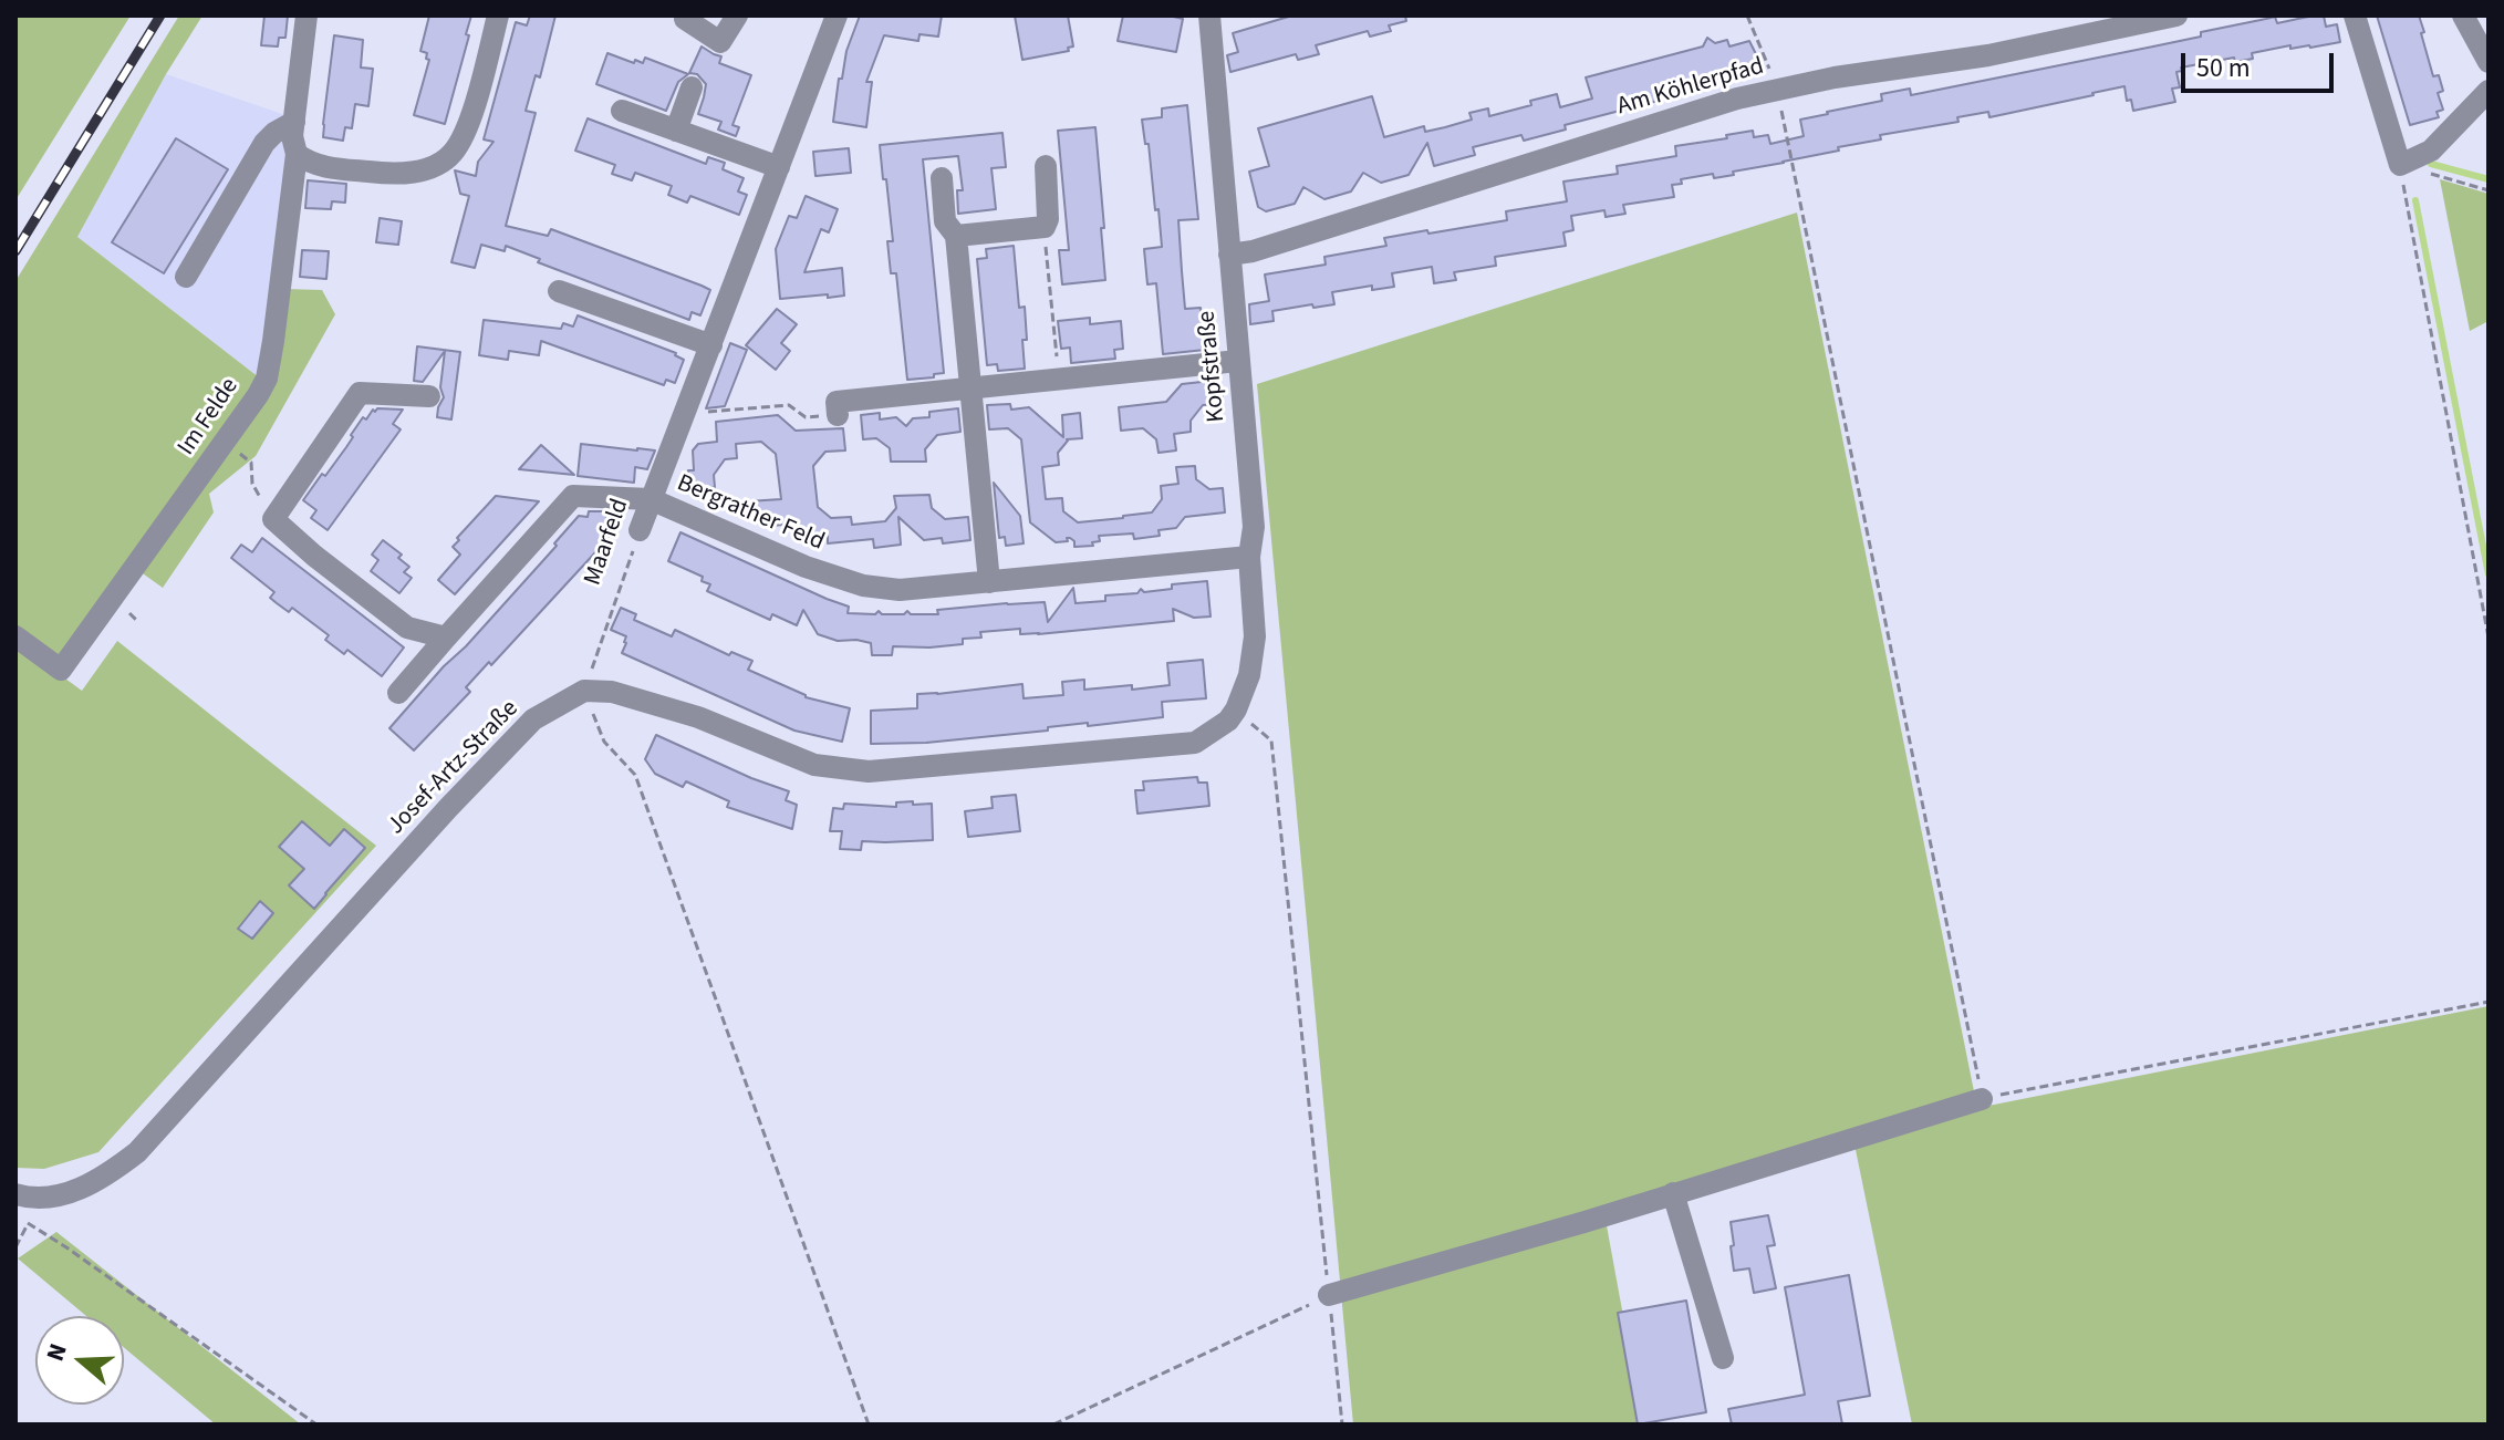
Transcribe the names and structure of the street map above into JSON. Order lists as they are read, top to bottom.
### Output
{
  "streets": {
    "street": [
      "Am Köhlerpfad",
      "Kopfstraße",
      "Im Felde",
      "Bergrather Feld",
      "Maarfeld",
      "Josef-Artz-Straße"
    ]
  },
  "crossings": [
    ["Am Köhlerpfad", "Kopfstraße"],
    ["Kopfstraße", "Bergrather Feld"],
    ["Bergrather Feld", "Maarfeld"],
    ["Maarfeld", "Josef-Artz-Straße"]
  ],
  "scale_bar": "50 m",
  "north": "left"
}
